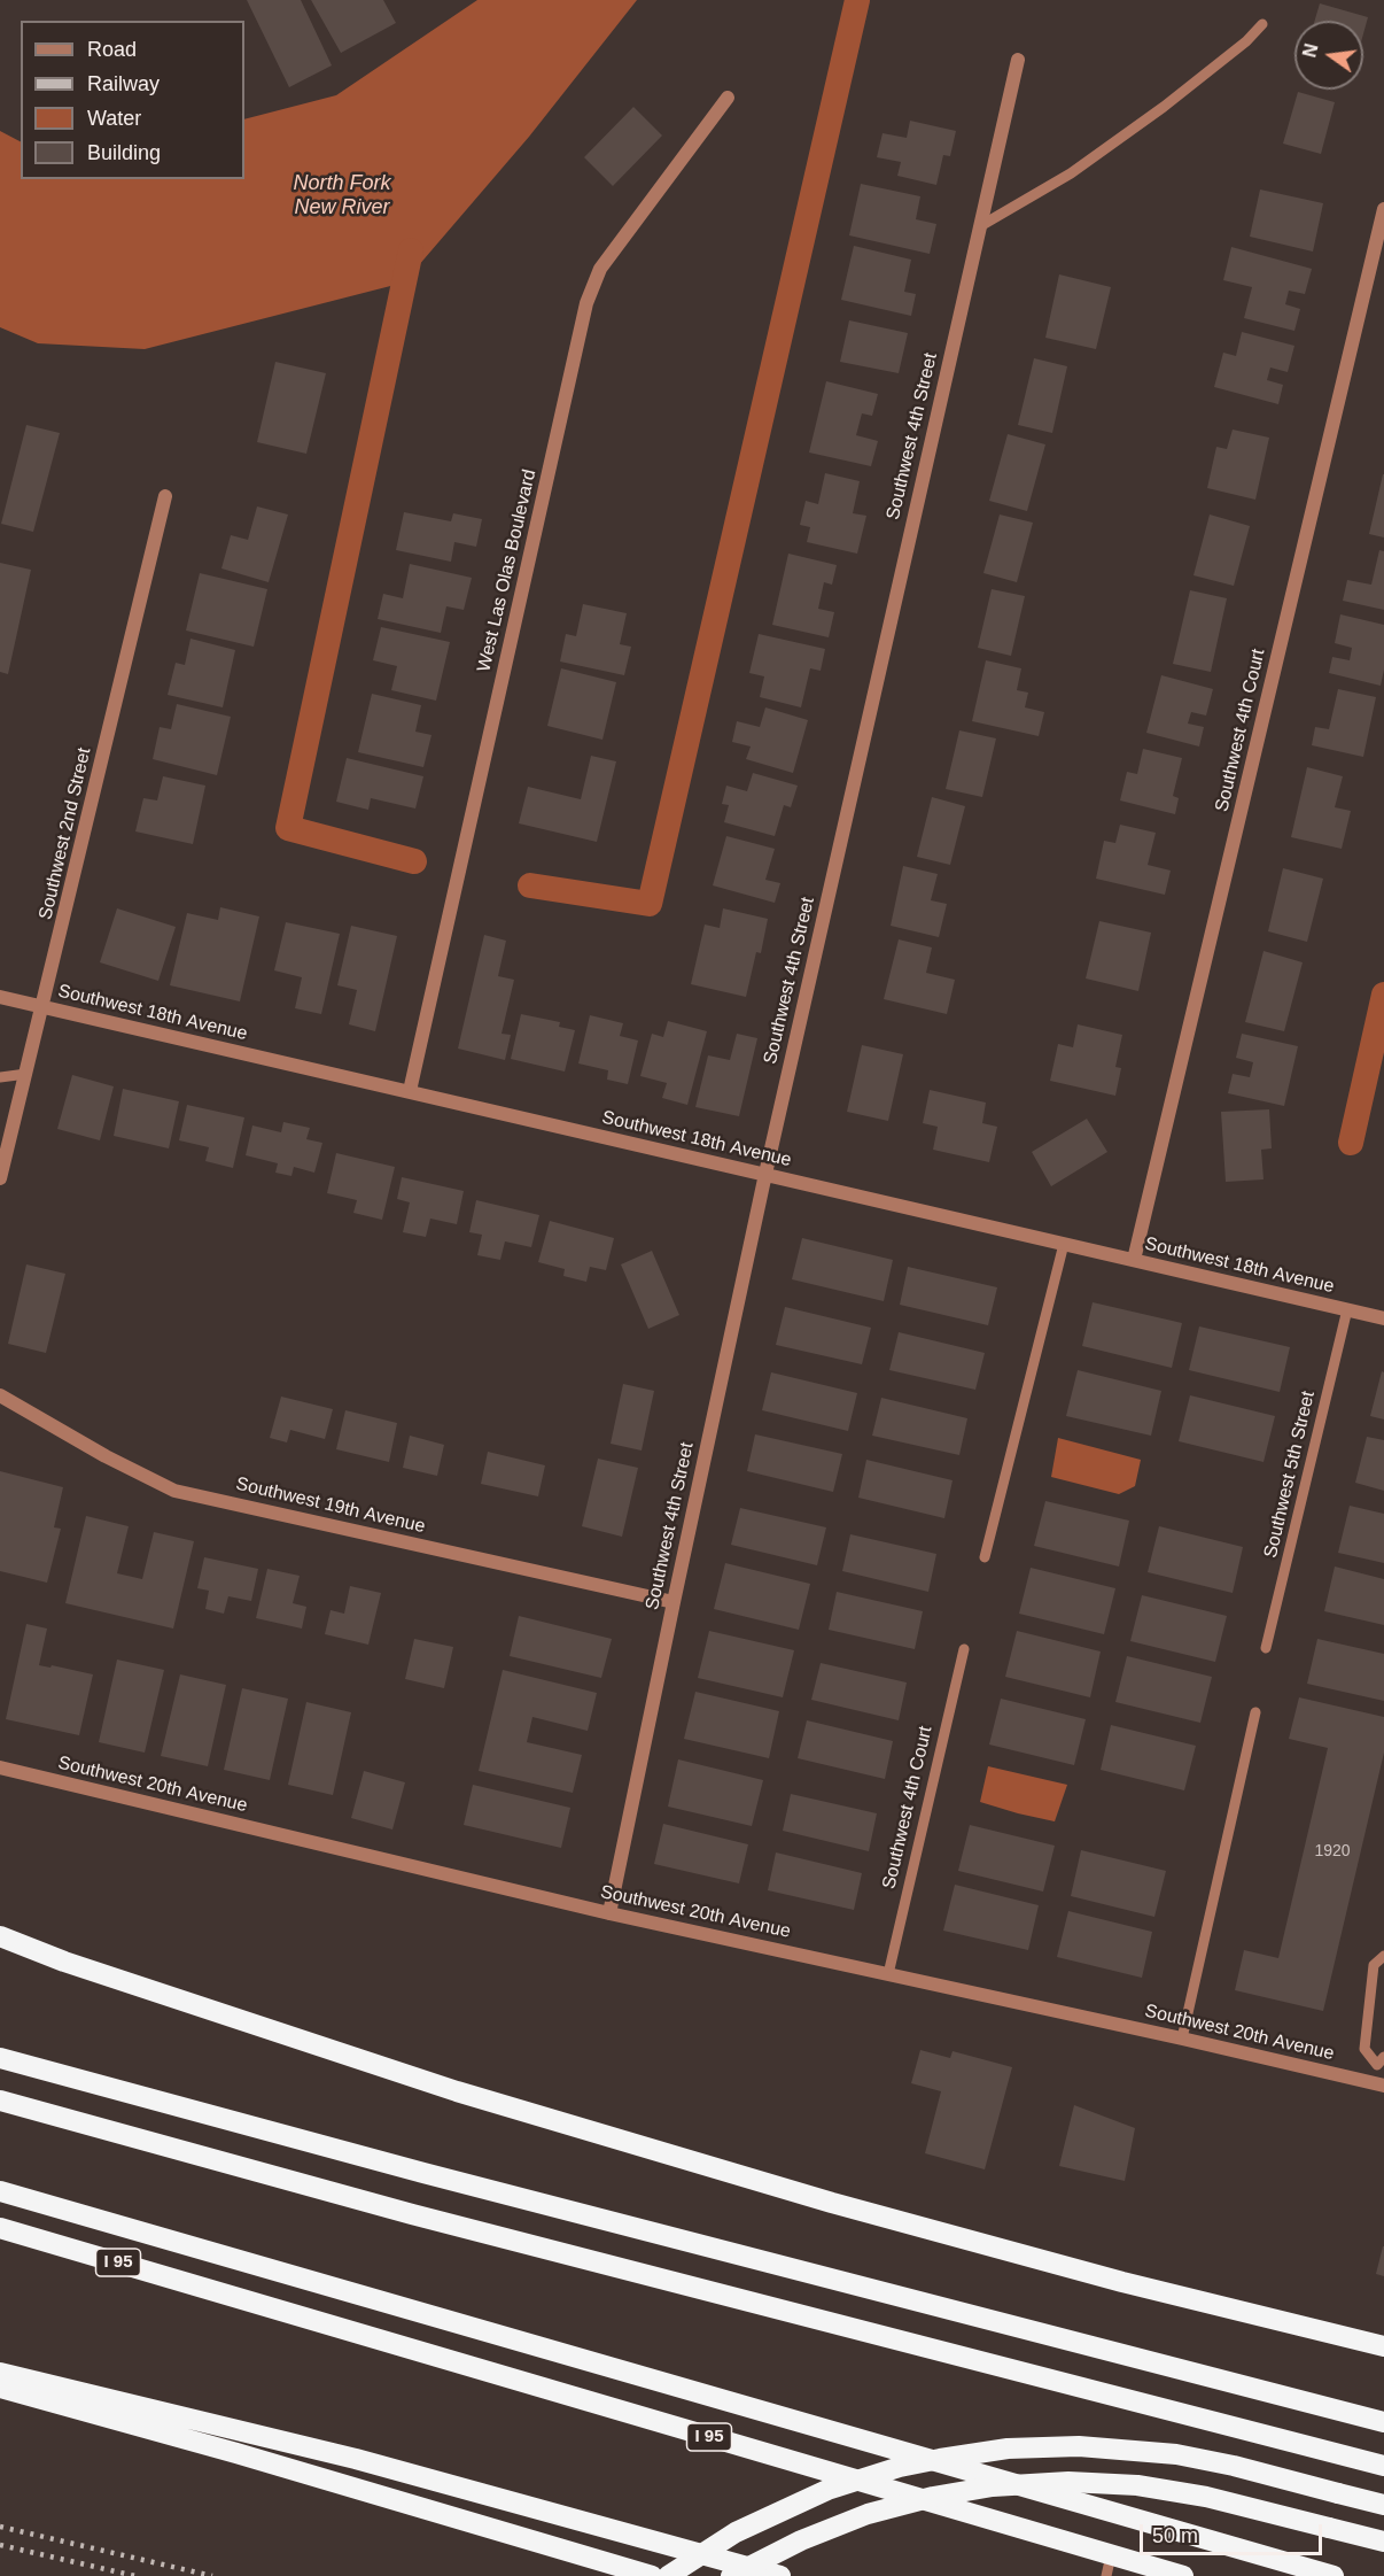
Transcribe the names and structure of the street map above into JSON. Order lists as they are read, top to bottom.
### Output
{
  "streets": {
    "highway": ["I 95"],
    "street": [
      "Southwest 4th Street",
      "West Las Olas Boulevard",
      "Southwest 4th Court",
      "Southwest 2nd Street",
      "Southwest 18th Avenue",
      "Southwest 19th Avenue",
      "Southwest 20th Avenue"
    ],
    "lane": ["Southwest 5th Street"]
  },
  "crossings": [
    ["Southwest 4th Street", "Southwest 18th Avenue"],
    ["Southwest 4th Street", "Southwest 19th Avenue"],
    ["Southwest 4th Street", "Southwest 20th Avenue"],
    ["West Las Olas Boulevard", "Southwest 18th Avenue"],
    ["Southwest 4th Court", "Southwest 18th Avenue"],
    ["Southwest 4th Court", "Southwest 20th Avenue"],
    ["Southwest 2nd Street", "Southwest 18th Avenue"],
    ["Southwest 18th Avenue", "Southwest 5th Street"]
  ],
  "water": ["North Fork New River"],
  "house_numbers": ["1920"],
  "legend": [
    "Road",
    "Railway",
    "Water",
    "Building"
  ],
  "scale_bar": "50 m",
  "north": "left"
}
